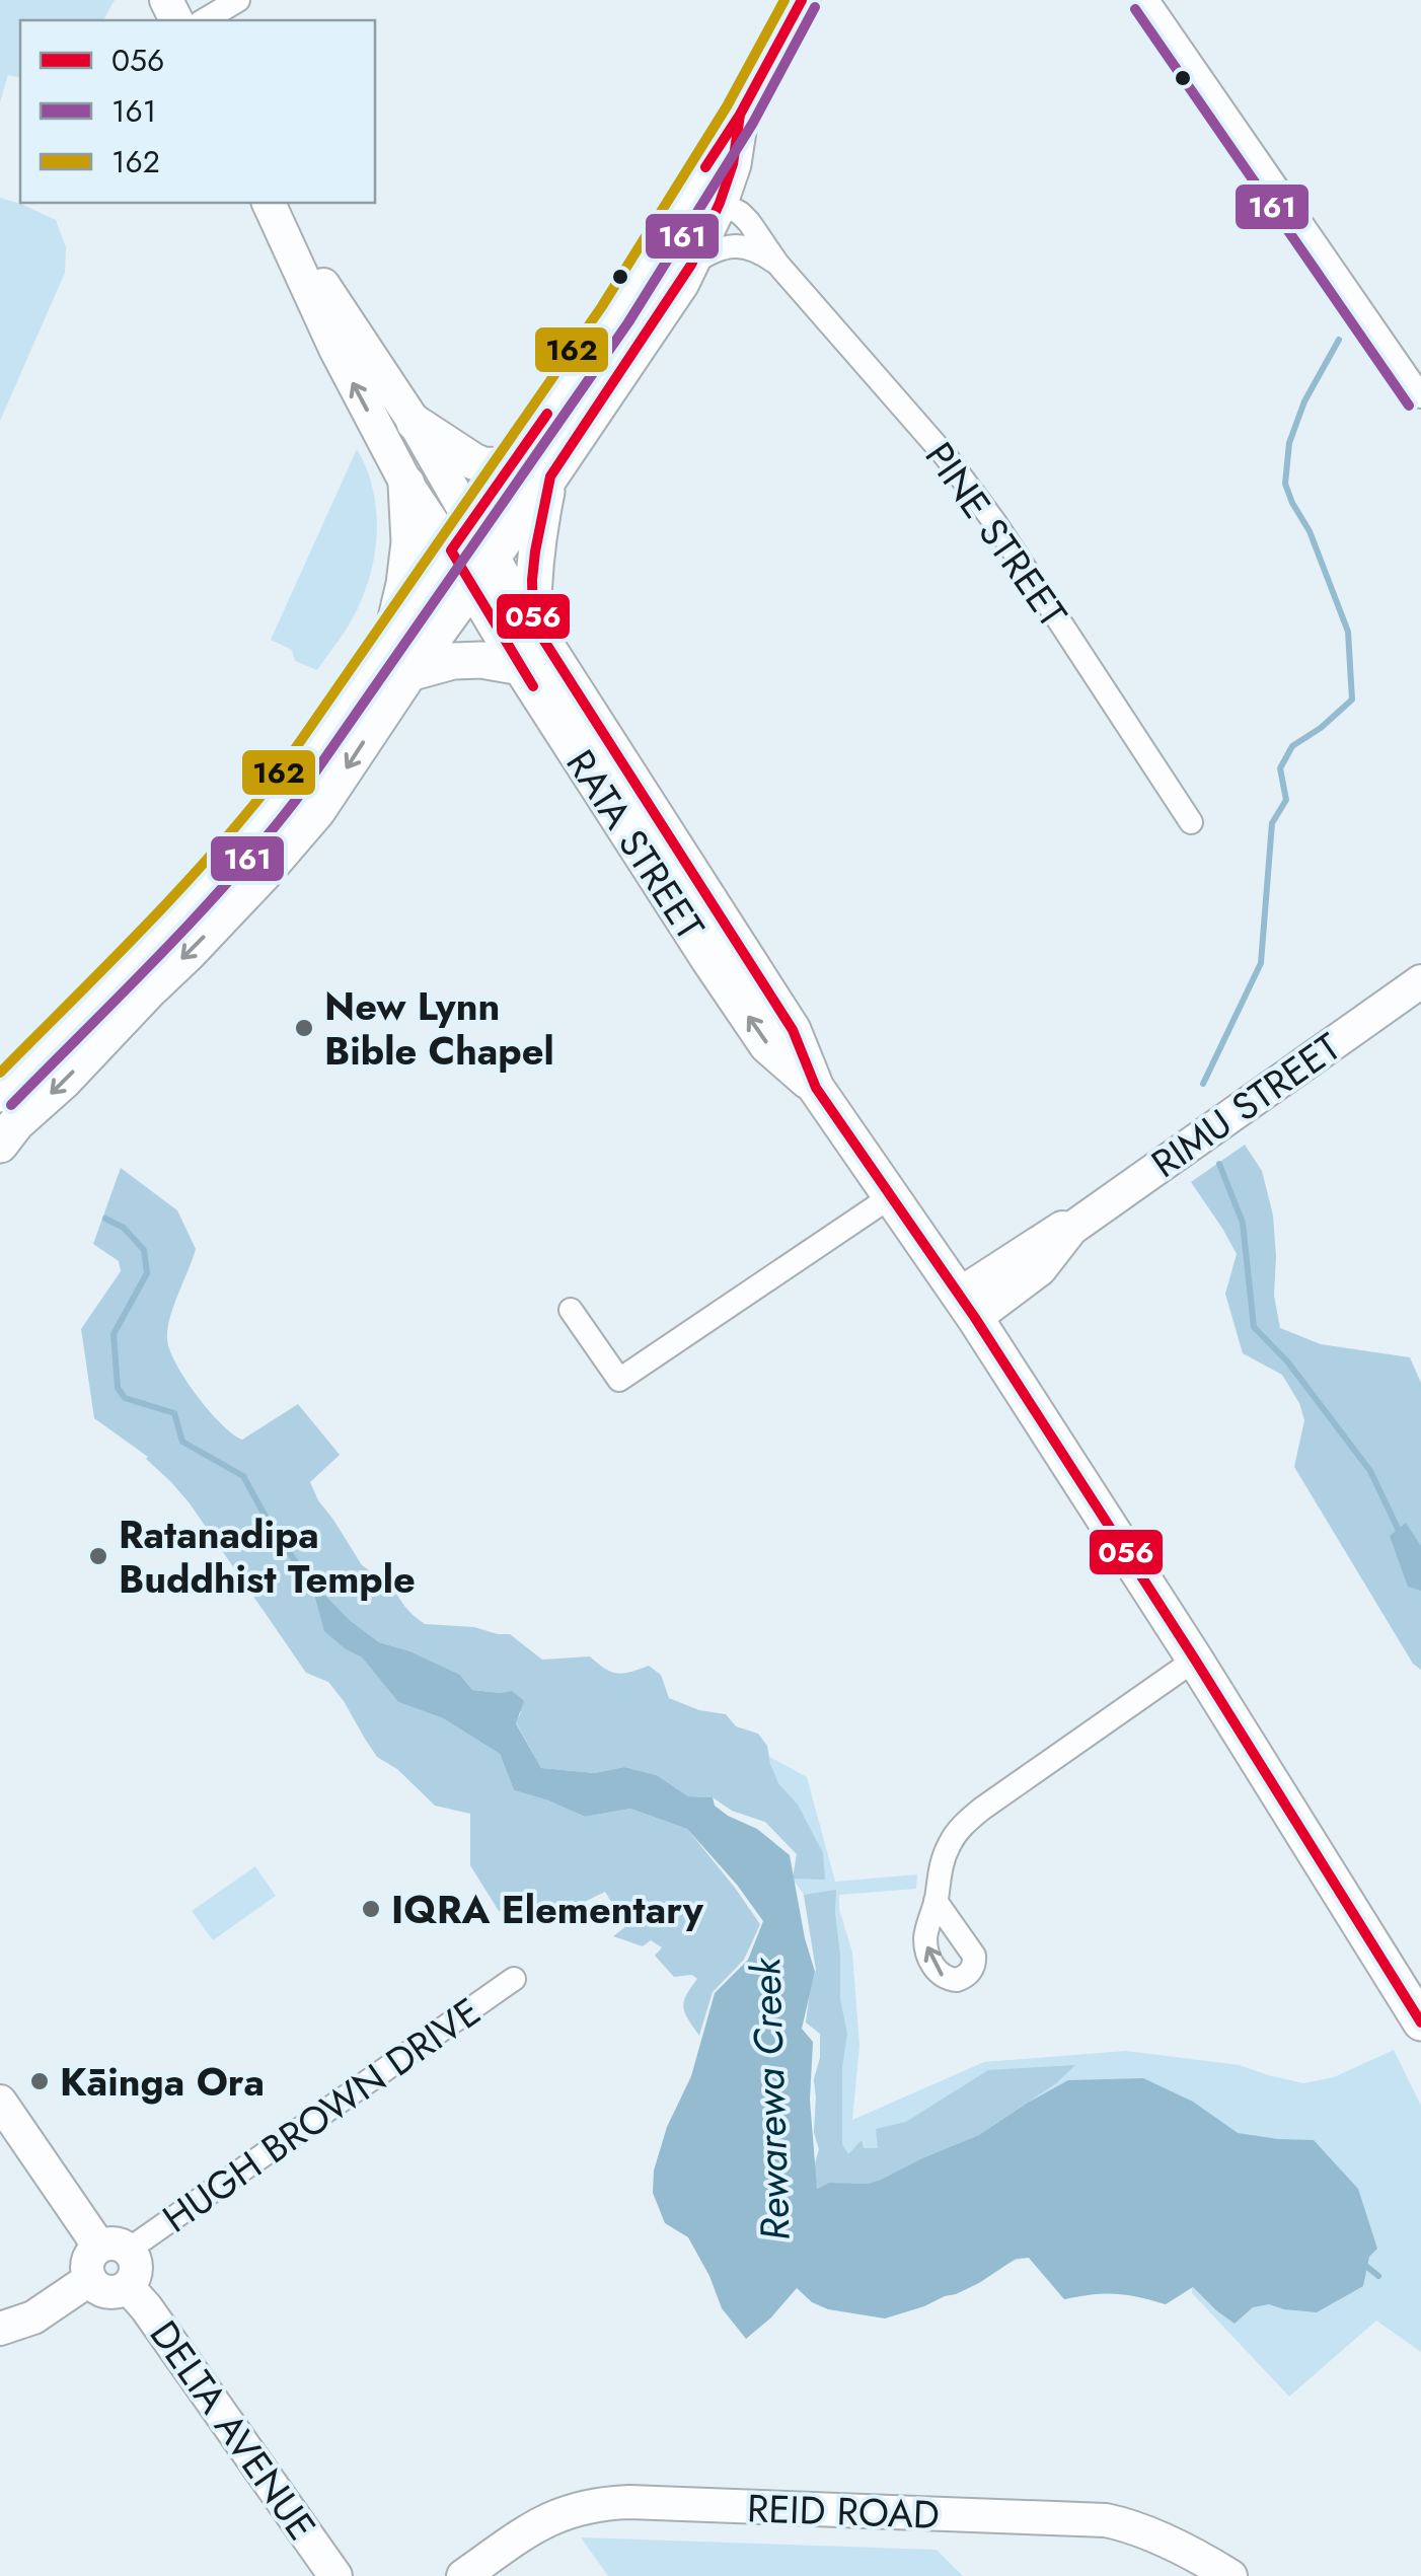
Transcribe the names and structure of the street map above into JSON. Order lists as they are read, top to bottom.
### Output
{
  "streets": {
    "main road": ["RATA STREET"],
    "street": [
      "PINE STREET",
      "RIMU STREET",
      "HUGH BROWN DRIVE",
      "DELTA AVENUE",
      "REID ROAD"
    ]
  },
  "crossings": [
    ["RATA STREET", "RIMU STREET"],
    ["HUGH BROWN DRIVE", "DELTA AVENUE"]
  ],
  "water": ["Rewarewa Creek"],
  "places": [
    "New Lynn Bible Chapel",
    "Ratanadipa Buddhist Temple",
    "IQRA Elementary",
    "Kāinga Ora"
  ],
  "lines": ["transit line 056", "transit line 162", "transit line 161"],
  "legend": ["056", "161", "162"]
}
